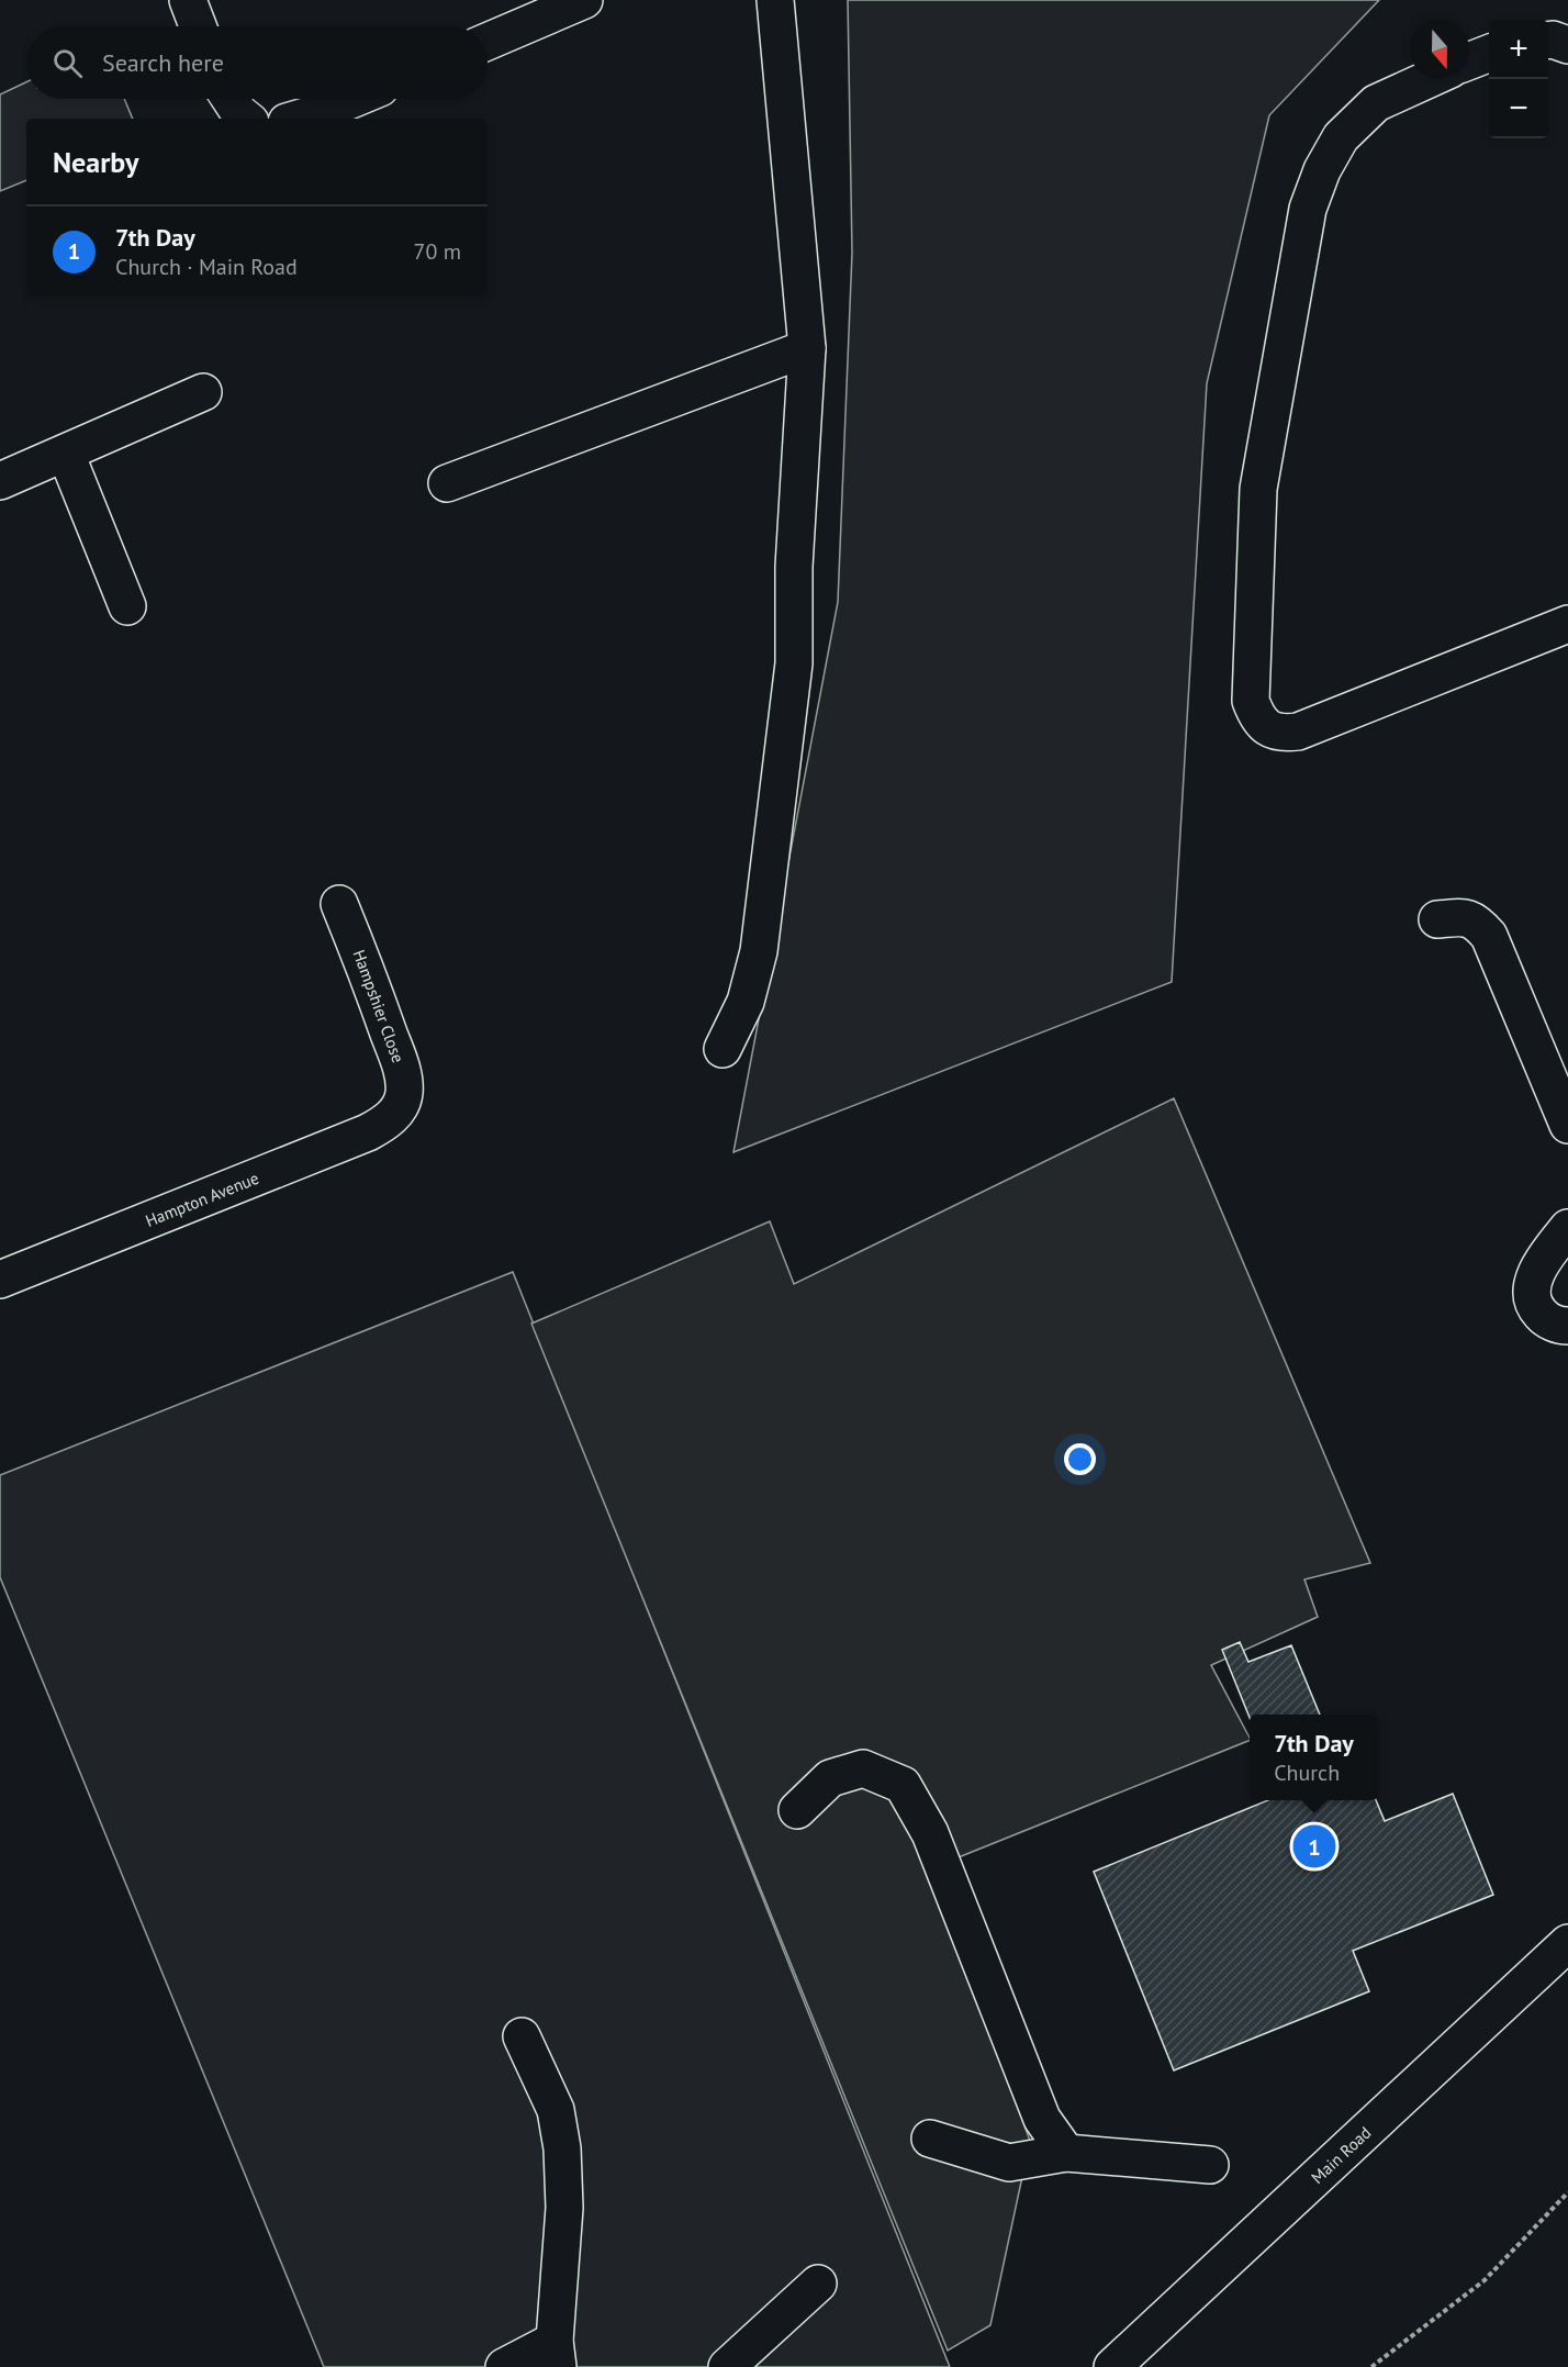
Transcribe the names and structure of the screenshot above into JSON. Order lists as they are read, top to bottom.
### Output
{
  "streets": {
    "street": ["Hampshier Close", "Hampton Avenue", "Main Road"]
  },
  "crossings": [
    ["Hampshier Close", "Hampton Avenue"]
  ],
  "north": "bottom",
  "page": {
    "map_buttons": ["+", "−"],
    "search": "Search here",
    "heading": "Nearby",
    "list": [
      {
        "mark": "1",
        "name": "7th Day",
        "note": "Church · Main Road",
        "value": "70 m"
      }
    ],
    "popup": ["7th Day", "Church"],
    "pins": "1"
  }
}
